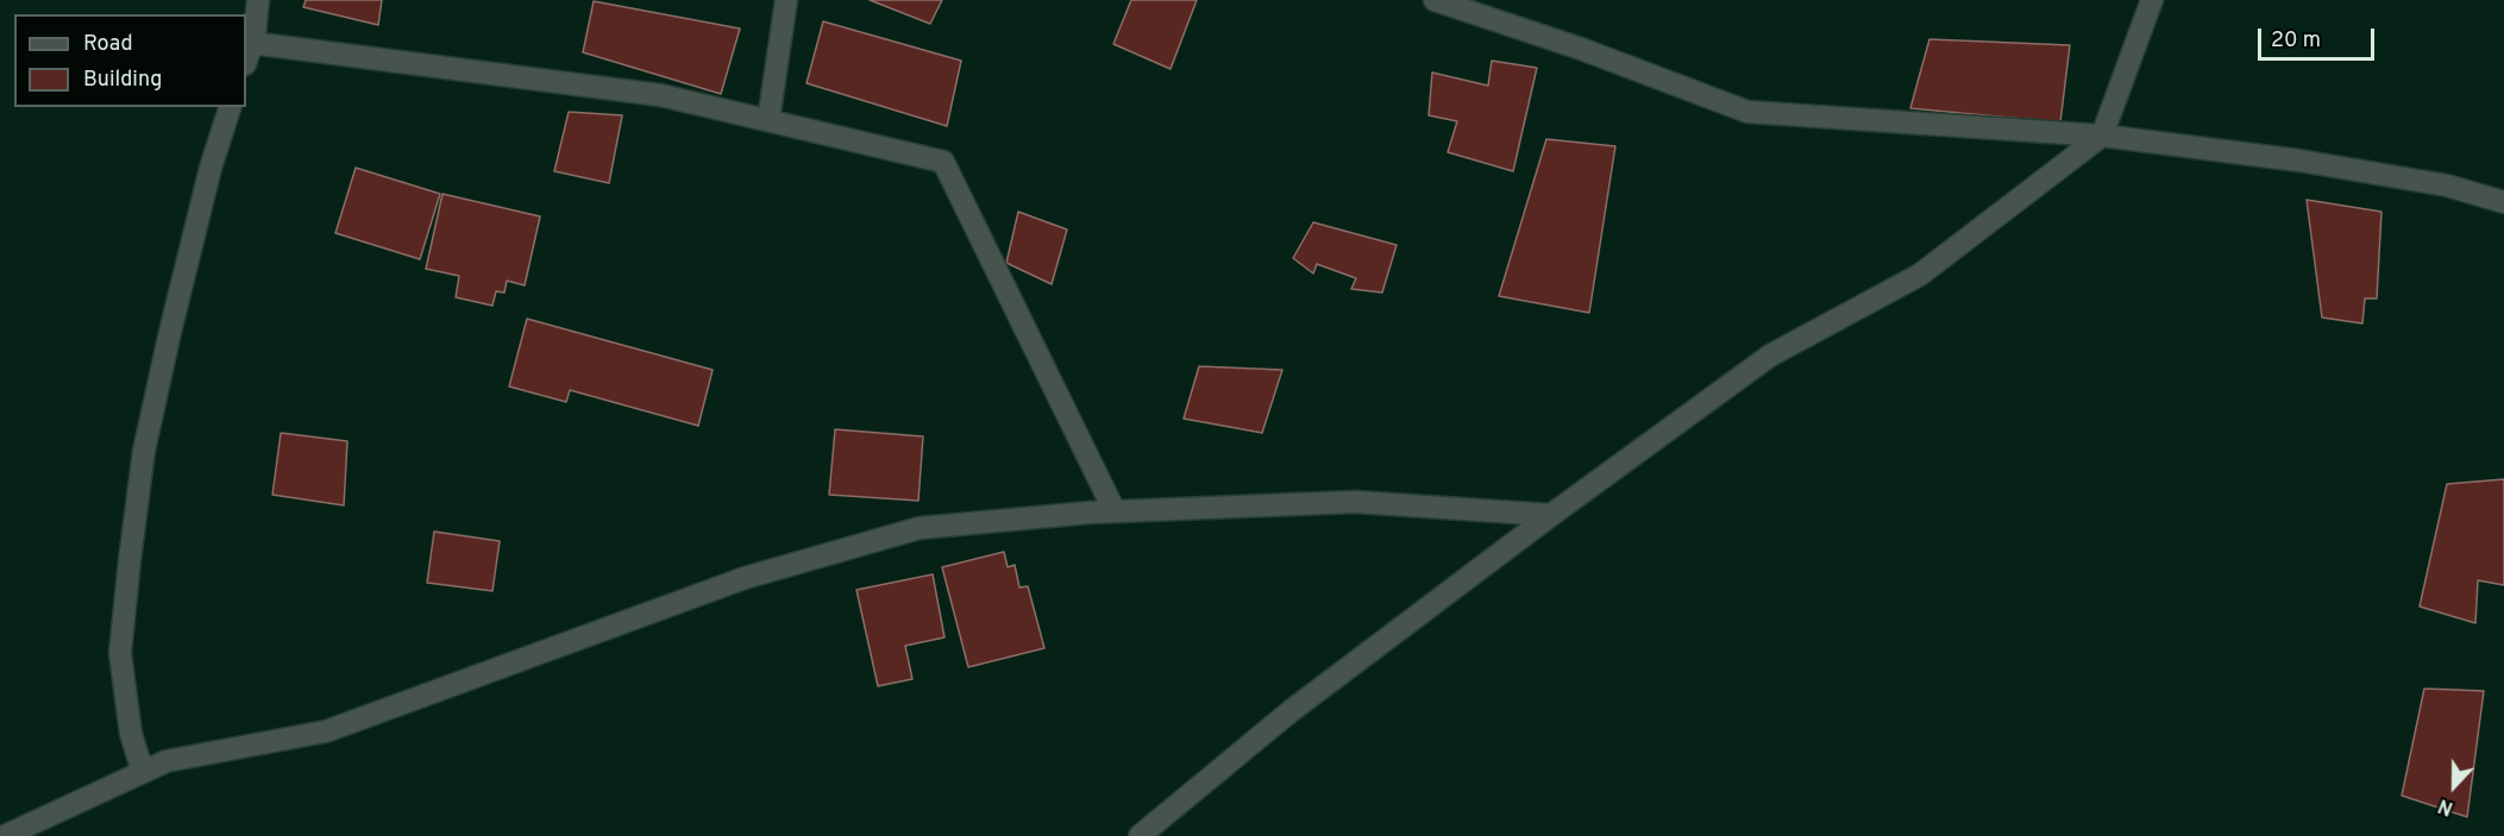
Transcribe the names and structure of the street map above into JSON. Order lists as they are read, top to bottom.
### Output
{
  "legend": ["Road", "Building"],
  "scale_bar": "20 m",
  "north": "bottom"
}
